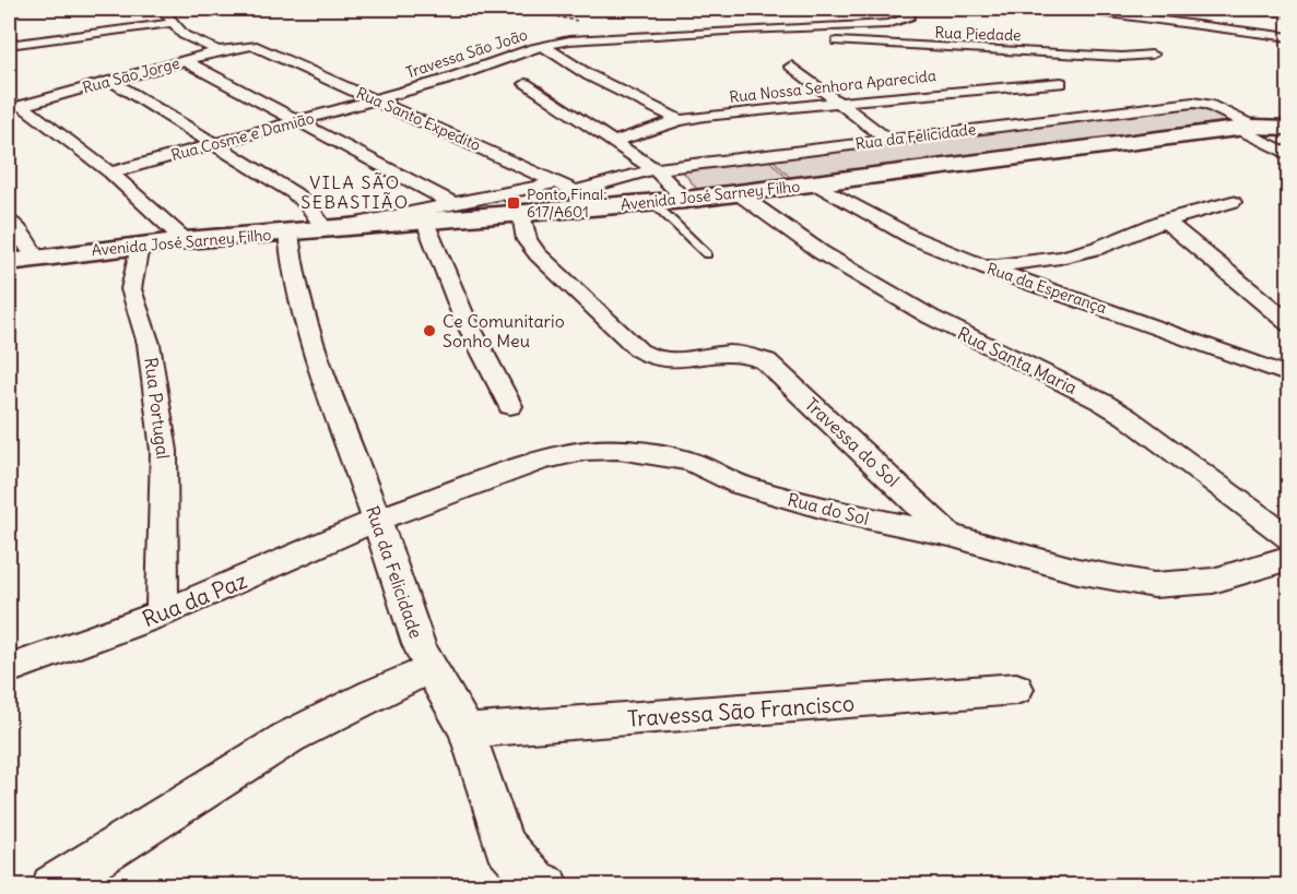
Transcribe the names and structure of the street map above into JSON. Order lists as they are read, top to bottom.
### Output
{
  "streets": {
    "main road": ["Avenida José Sarney Filho"],
    "street": [
      "Rua Piedade",
      "Travessa São João",
      "Rua São Jorge",
      "Rua Nossa Senhora Aparecida",
      "Rua Santo Expedito",
      "Rua Cosme e Damião",
      "Rua da Felicidade",
      "Rua da Esperança",
      "Rua Santa Maria",
      "Rua Portugal",
      "Travessa do Sol",
      "Rua do Sol",
      "Rua da Paz",
      "Travessa São Francisco"
    ]
  },
  "crossings": [
    ["Rua Piedade", "Travessa São João"],
    ["Travessa São João", "Rua Santo Expedito"],
    ["Travessa São João", "Rua Cosme e Damião"],
    ["Rua São Jorge", "Rua Santo Expedito"],
    ["Rua Santo Expedito", "Rua Cosme e Damião"],
    ["Rua Santo Expedito", "Rua da Felicidade"],
    ["Rua Santo Expedito", "Avenida José Sarney Filho"],
    ["Rua da Felicidade", "Avenida José Sarney Filho"],
    ["Rua da Felicidade", "Rua do Sol"],
    ["Rua da Felicidade", "Rua da Paz"],
    ["Rua da Felicidade", "Travessa São Francisco"],
    ["Avenida José Sarney Filho", "Rua da Esperança"],
    ["Avenida José Sarney Filho", "Rua Santa Maria"],
    ["Avenida José Sarney Filho", "Rua Portugal"],
    ["Avenida José Sarney Filho", "Travessa do Sol"],
    ["Rua Santa Maria", "Rua do Sol"],
    ["Rua Portugal", "Rua da Paz"],
    ["Travessa do Sol", "Rua do Sol"],
    ["Rua do Sol", "Rua da Paz"]
  ],
  "districts": ["VILA SÃO SEBASTIÃO"],
  "places": {
    "transit": ["Ponto Final: 617/A601"],
    "other": ["Ce Comunitario Sonho Meu"]
  }
}
